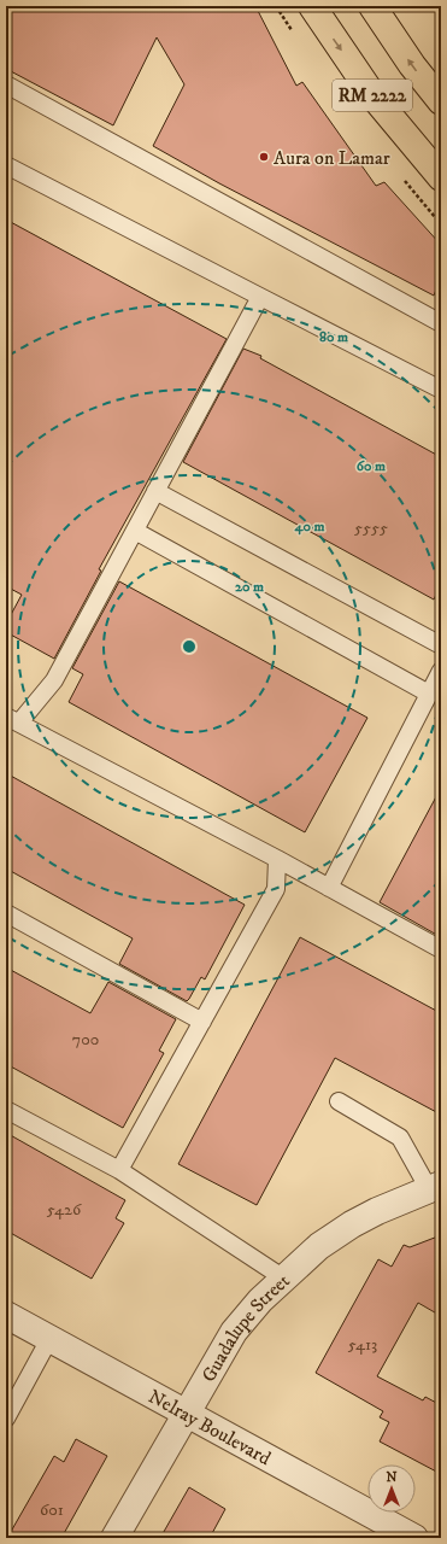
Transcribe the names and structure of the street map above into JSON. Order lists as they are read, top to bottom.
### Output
{
  "streets": {
    "main road": ["RM 2222"],
    "street": ["Guadalupe Street", "Nelray Boulevard"]
  },
  "crossings": [
    ["Guadalupe Street", "Nelray Boulevard"]
  ],
  "places": ["Aura on Lamar"],
  "house_numbers": [
    "5555",
    "700",
    "5426",
    "5413",
    "601"
  ],
  "north": "top",
  "rings": [
    "80 m",
    "60 m",
    "40 m",
    "20 m"
  ]
}
